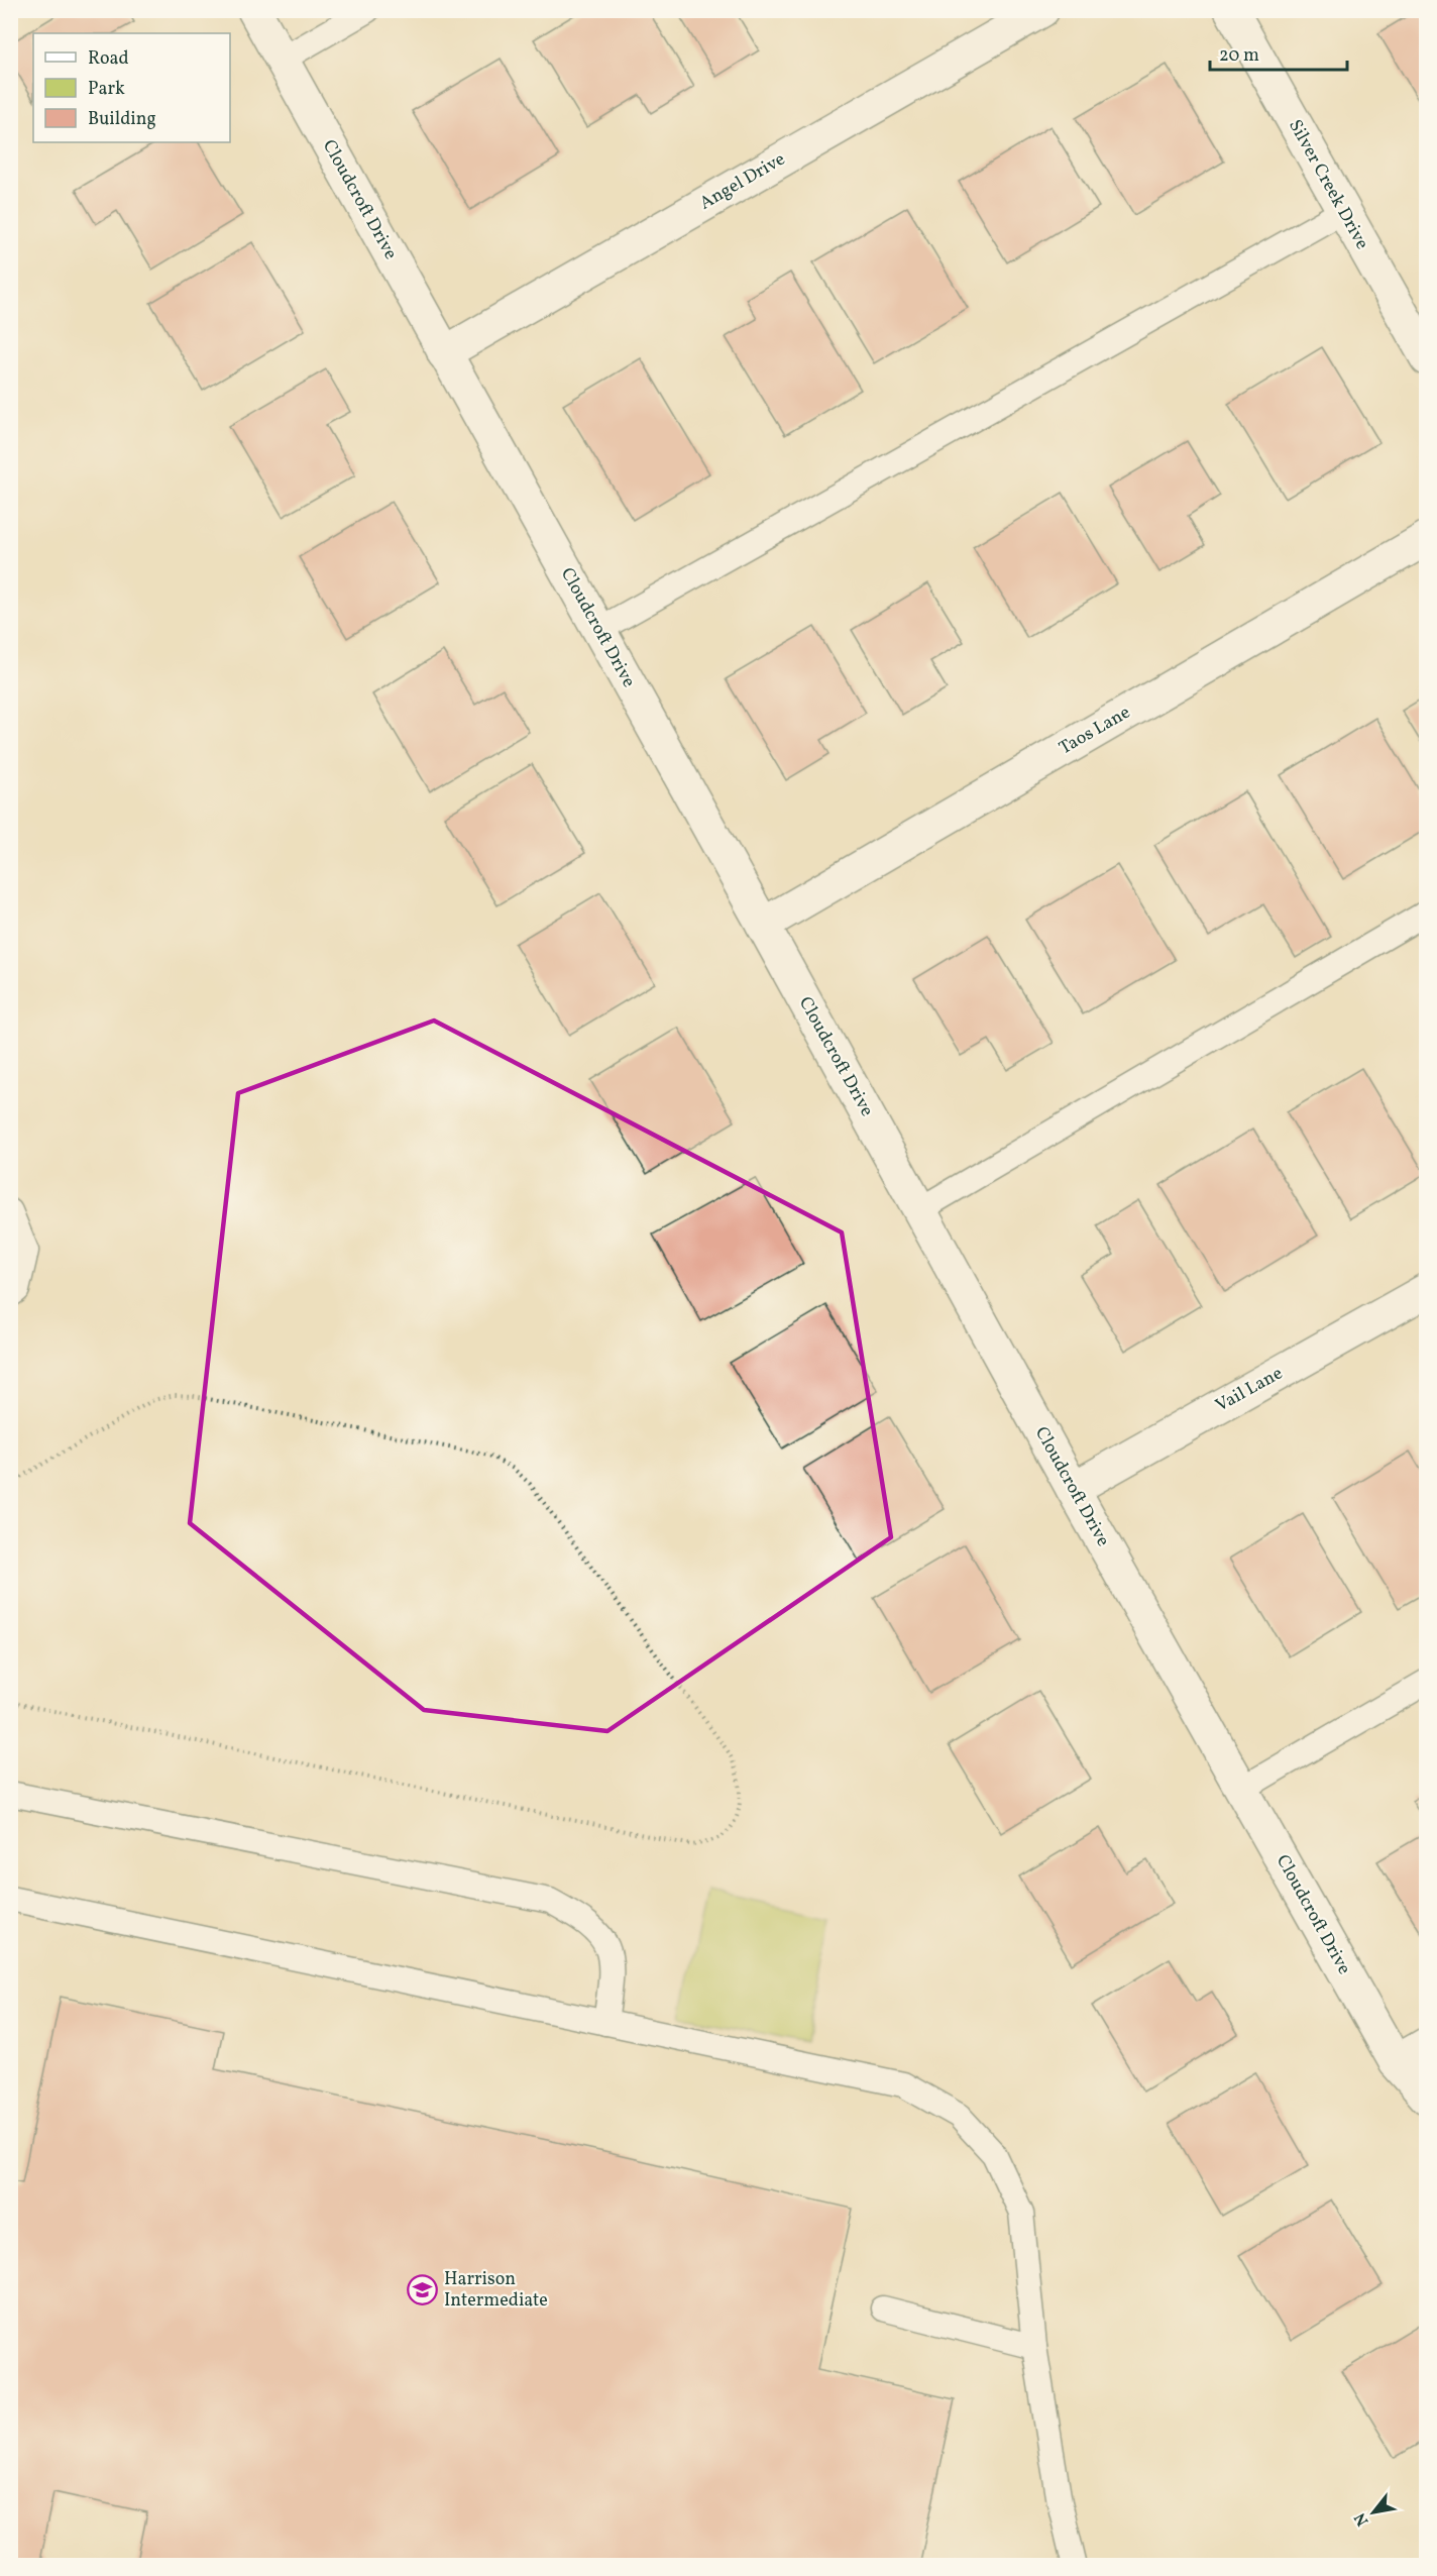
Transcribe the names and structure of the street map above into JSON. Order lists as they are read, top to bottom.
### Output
{
  "streets": {
    "street": [
      "Angel Drive",
      "Silver Creek Drive",
      "Cloudcroft Drive",
      "Taos Lane",
      "Vail Lane"
    ]
  },
  "crossings": [
    ["Angel Drive", "Cloudcroft Drive"],
    ["Cloudcroft Drive", "Taos Lane"],
    ["Cloudcroft Drive", "Vail Lane"]
  ],
  "places": {
    "school or university": ["Harrison Intermediate"]
  },
  "legend": ["Road", "Park", "Building"],
  "scale_bar": "20 m",
  "north": "bottom left"
}
